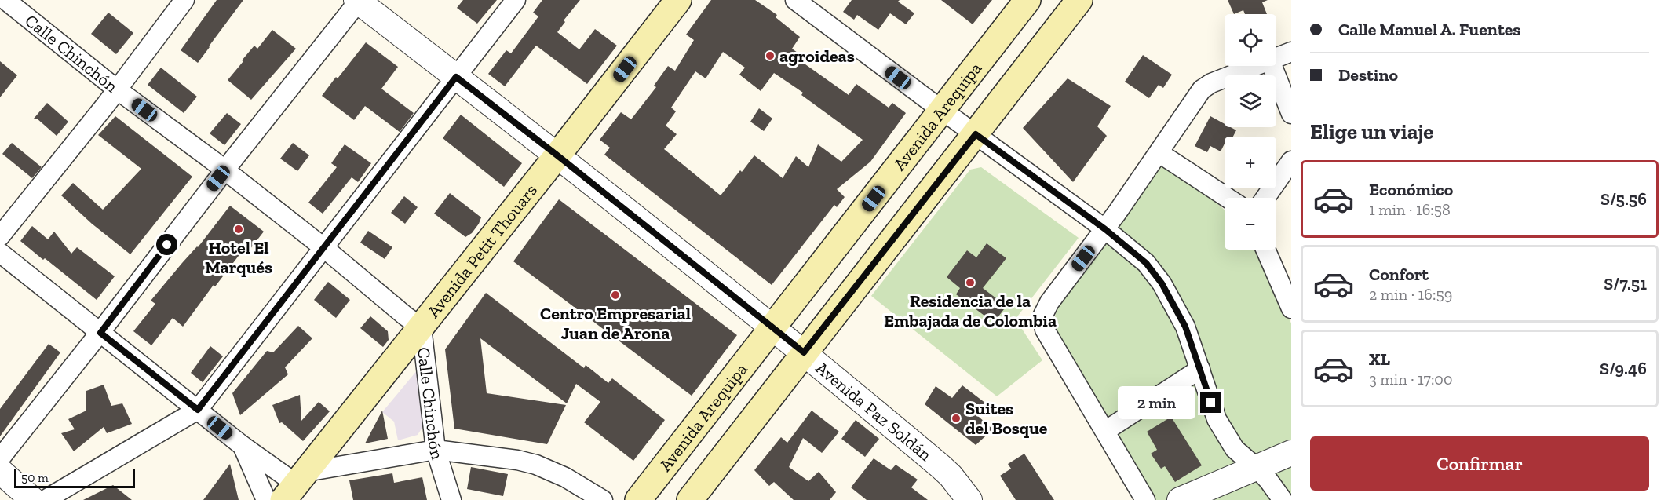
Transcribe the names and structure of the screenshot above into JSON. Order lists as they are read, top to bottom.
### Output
{
  "streets": {
    "main road": ["Avenida Arequipa", "Avenida Petit Thouars"],
    "street": ["Calle Chinchón", "Avenida Paz Soldán"]
  },
  "crossings": [
    ["Calle Chinchón", "Avenida Petit Thouars"],
    ["Avenida Arequipa", "Avenida Paz Soldán"],
    ["Avenida Petit Thouars", "Avenida Paz Soldán"]
  ],
  "places": [
    "agroideas",
    "Hotel El Marqués",
    "Residencia de la Embajada de Colombia",
    "Centro Empresarial Juan de Arona",
    "Suites del Bosque"
  ],
  "scale_bar": "50 m",
  "page": {
    "banner": ["Calle Manuel A. Fuentes", "Destino"],
    "map_buttons": ["+", "−"],
    "heading": "Elige un viaje",
    "list": [
      {
        "name": "Económico",
        "note": "1 min · 16:58",
        "value": "S/5.56"
      },
      {
        "name": "Confort",
        "note": "2 min · 16:59",
        "value": "S/7.51"
      },
      {
        "name": "XL",
        "note": "3 min · 17:00",
        "value": "S/9.46"
      }
    ],
    "bubble": "2 min",
    "buttons": "Confirmar",
    "scale": "50 m"
  }
}
